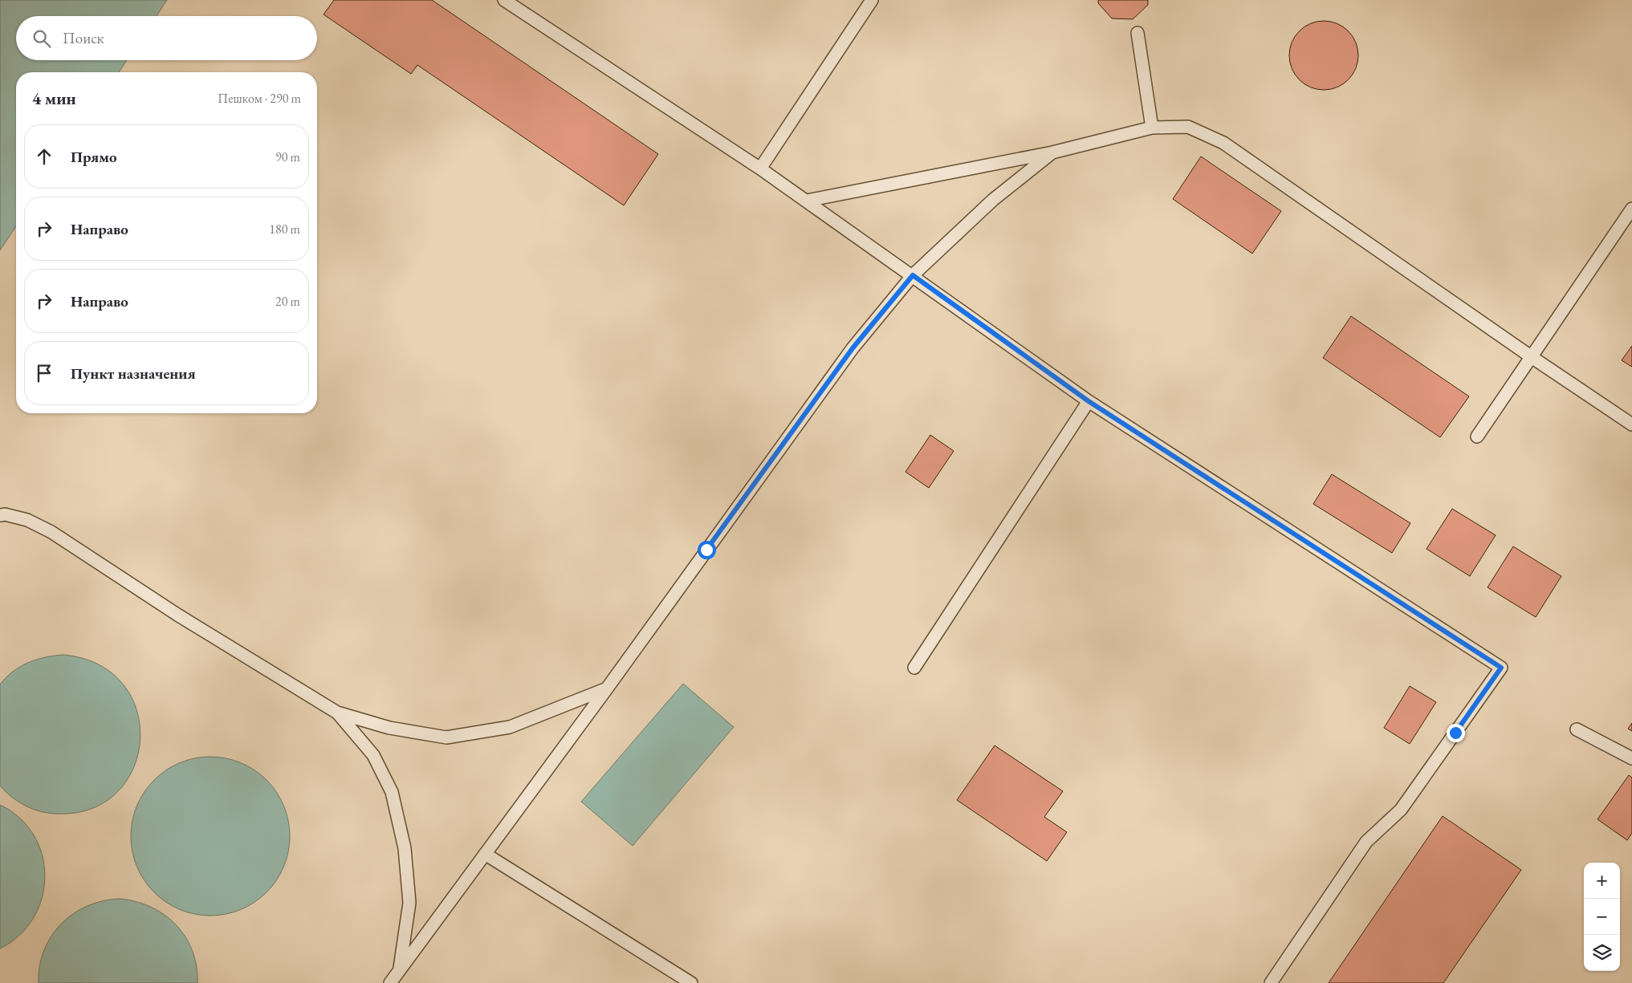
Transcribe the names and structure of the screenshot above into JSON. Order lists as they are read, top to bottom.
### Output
{
  "page": {
    "search": "Поиск",
    "heading": ["4 мин", "Пешком · 290 m"],
    "list": [
      ["Прямо", "90 m"],
      ["Направо", "180 m"],
      ["Направо", "20 m"],
      "Пункт назначения"
    ],
    "map_buttons": ["+", "−"]
  }
}
